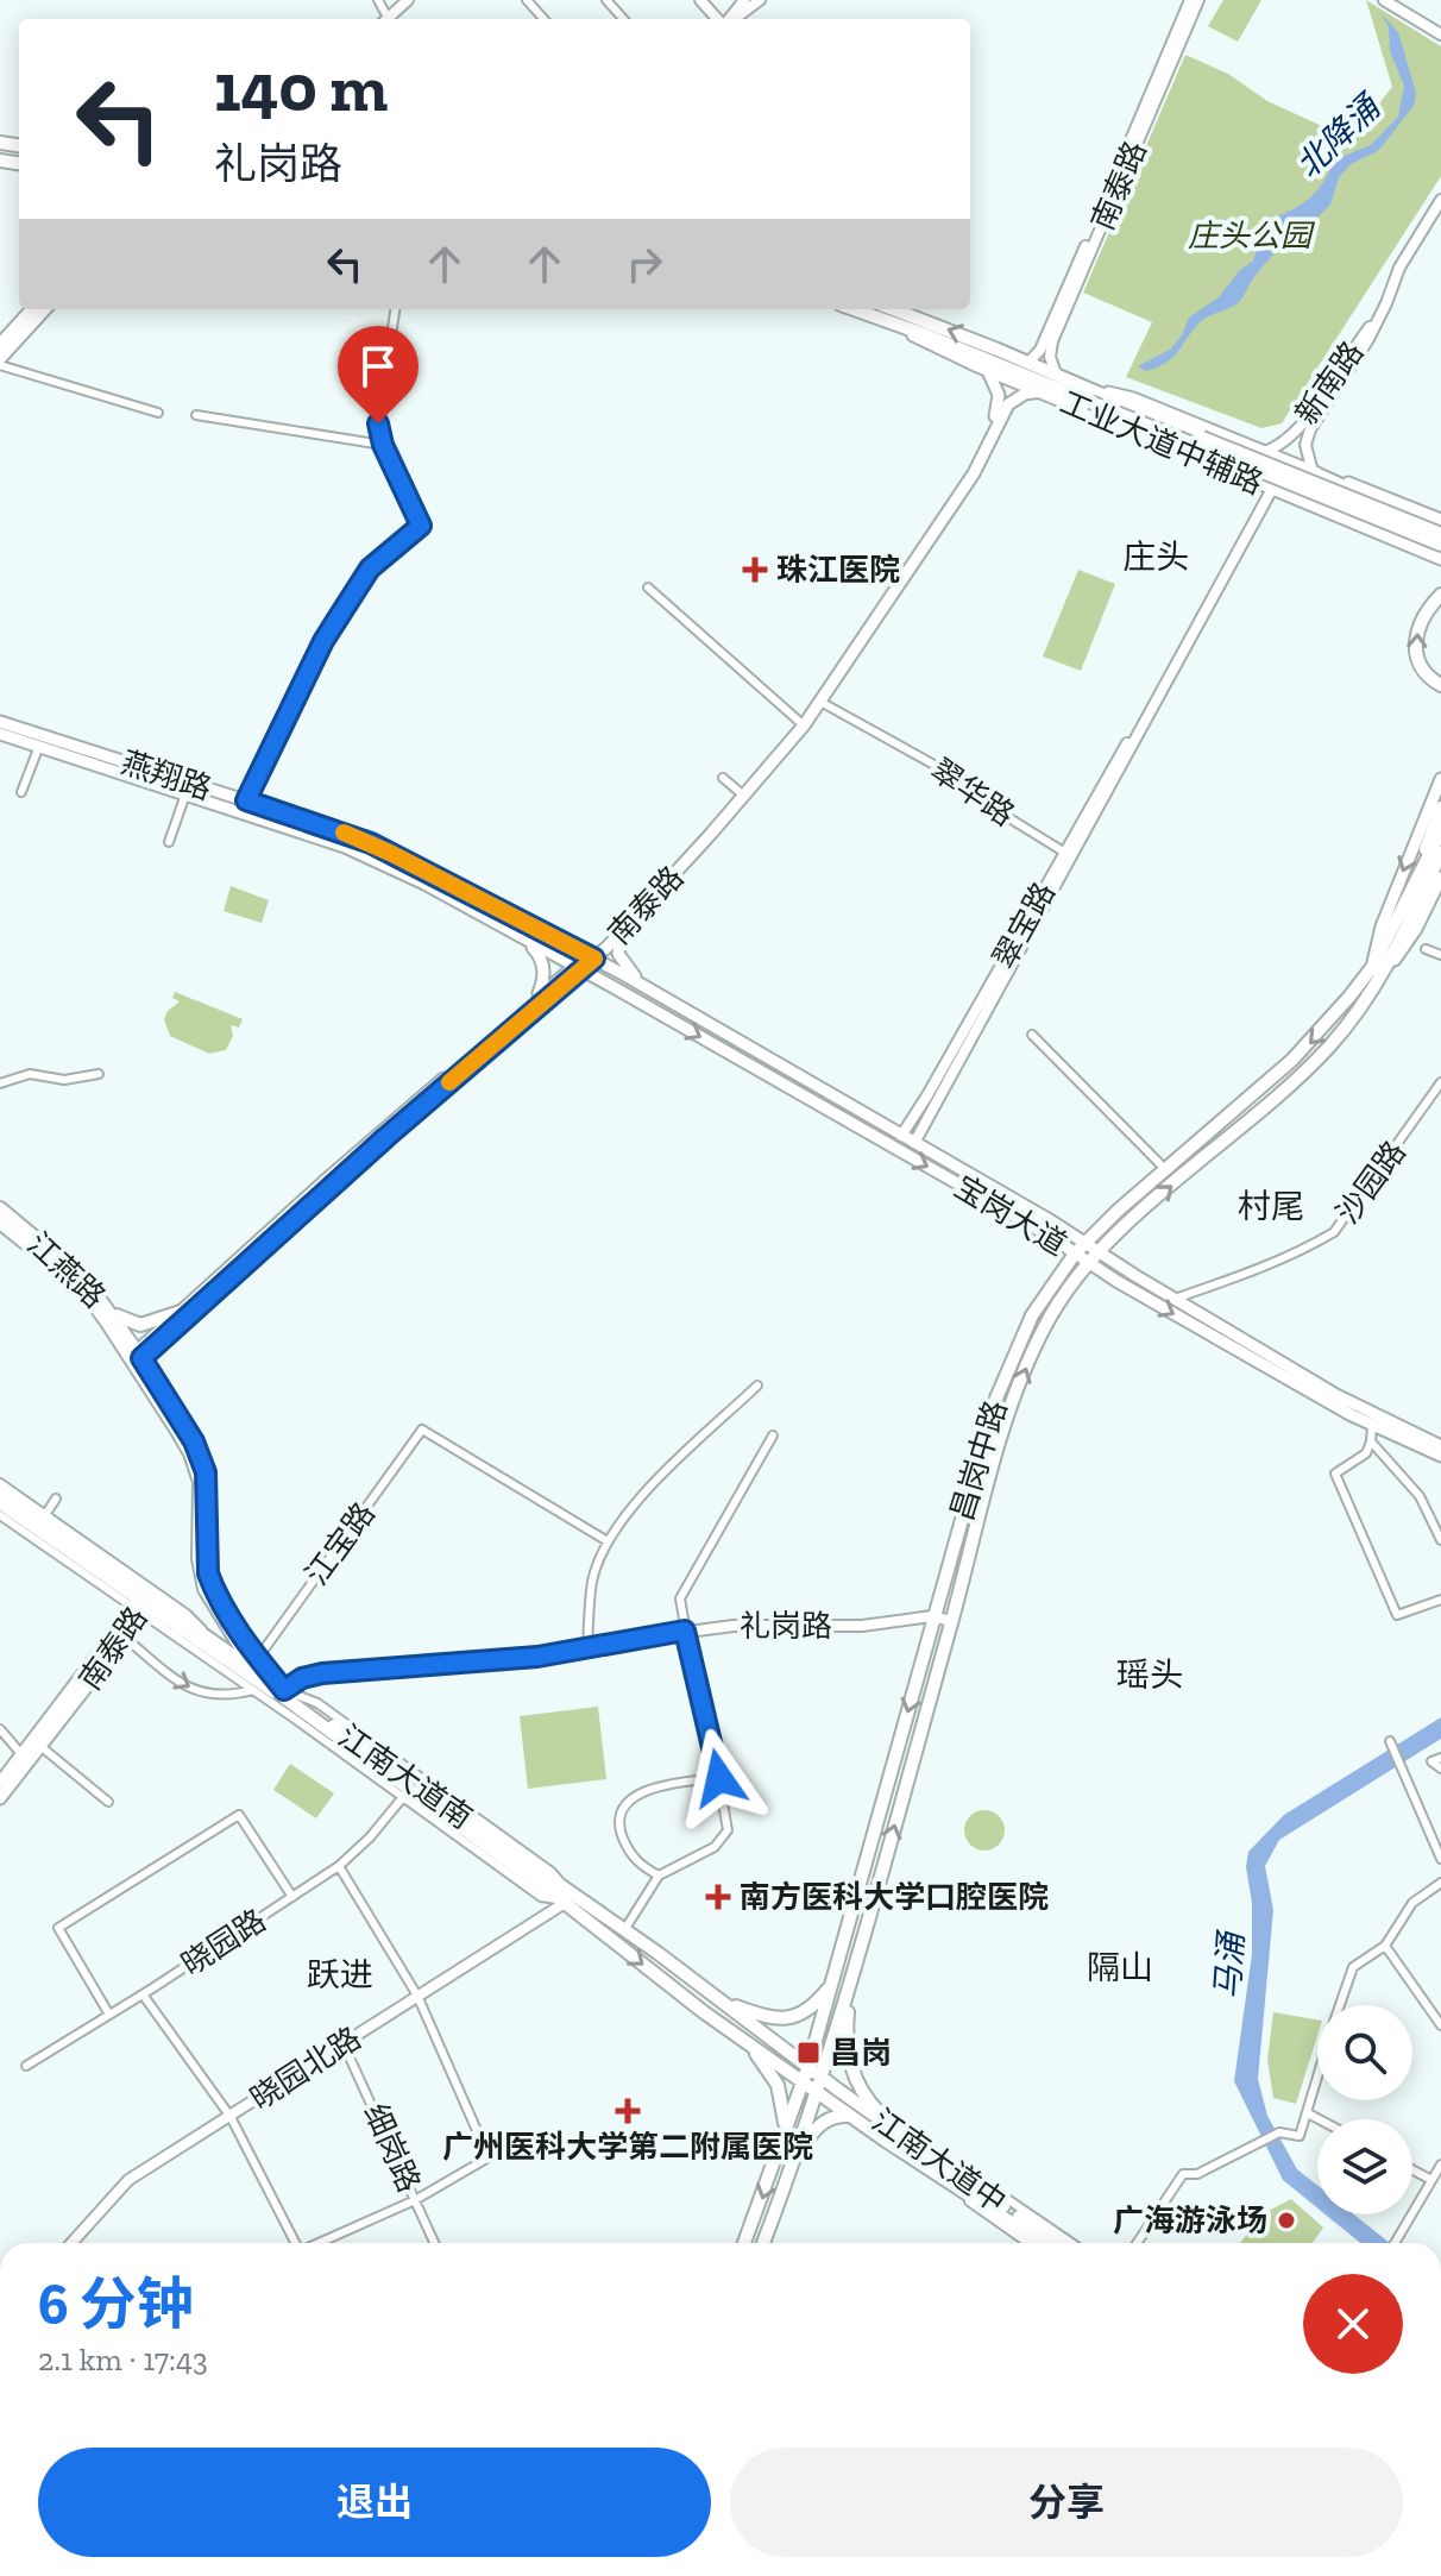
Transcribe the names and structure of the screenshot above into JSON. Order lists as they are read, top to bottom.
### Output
{
  "streets": {
    "main road": [
      "南泰路",
      "工业大道中辅路",
      "燕翔路",
      "宝岗大道",
      "江燕路",
      "昌岗中路",
      "江南大道南",
      "江南大道中"
    ],
    "street": [
      "新南路",
      "翠华路",
      "翠宝路",
      "沙园路",
      "江宝路",
      "礼岗路",
      "晓园路",
      "晓园北路",
      "细岗路"
    ]
  },
  "crossings": [
    ["南泰路", "工业大道中辅路"],
    ["南泰路", "燕翔路"],
    ["南泰路", "翠华路"],
    ["南泰路", "宝岗大道"],
    ["南泰路", "江燕路"],
    ["南泰路", "江南大道南"],
    ["新南路", "工业大道中辅路"],
    ["工业大道中辅路", "翠宝路"],
    ["燕翔路", "宝岗大道"],
    ["翠华路", "翠宝路"],
    ["翠宝路", "宝岗大道"],
    ["沙园路", "宝岗大道"],
    ["宝岗大道", "昌岗中路"],
    ["江燕路", "江宝路"],
    ["江燕路", "礼岗路"],
    ["江燕路", "江南大道南"],
    ["昌岗中路", "礼岗路"],
    ["昌岗中路", "江南大道南"],
    ["昌岗中路", "江南大道中"],
    ["礼岗路", "江南大道南"],
    ["江南大道南", "晓园北路"],
    ["江南大道南", "江南大道中"],
    ["晓园北路", "细岗路"]
  ],
  "districts": [
    "庄头",
    "村尾",
    "瑶头",
    "隔山",
    "跃进"
  ],
  "water": ["北降涌", "马涌"],
  "parks": ["庄头公园"],
  "places": {
    "health": ["珠江医院", "南方医科大学口腔医院", "广州医科大学第二附属医院"],
    "transit": ["昌岗"],
    "other": ["广海游泳场"]
  },
  "page": {
    "turn": ["140 m", "礼岗路"],
    "heading": ["6 分钟", "2.1 km · 17:43"],
    "buttons": ["退出", "分享"]
  }
}
